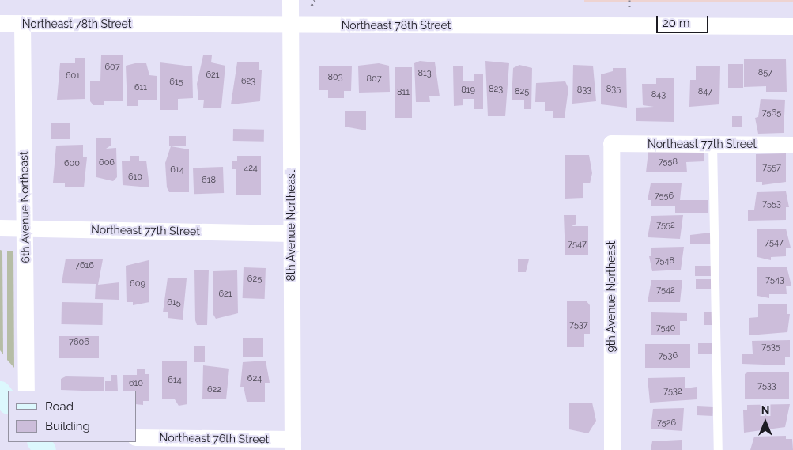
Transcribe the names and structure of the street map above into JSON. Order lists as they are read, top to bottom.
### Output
{
  "streets": {
    "street": [
      "Northeast 78th Street",
      "Northeast 77th Street",
      "6th Avenue Northeast",
      "8th Avenue Northeast",
      "9th Avenue Northeast",
      "Northeast 76th Street"
    ]
  },
  "crossings": [
    ["Northeast 78th Street", "6th Avenue Northeast"],
    ["Northeast 78th Street", "8th Avenue Northeast"],
    ["Northeast 77th Street", "6th Avenue Northeast"],
    ["Northeast 77th Street", "8th Avenue Northeast"],
    ["Northeast 77th Street", "9th Avenue Northeast"],
    ["8th Avenue Northeast", "Northeast 76th Street"]
  ],
  "house_numbers": [
    "607",
    "857",
    "813",
    "621",
    "601",
    "803",
    "807",
    "623",
    "615",
    "611",
    "823",
    "835",
    "819",
    "833",
    "825",
    "847",
    "811",
    "843",
    "7565",
    "7558",
    "606",
    "600",
    "7557",
    "424",
    "614",
    "610",
    "618",
    "7556",
    "7553",
    "7552",
    "7547",
    "7547",
    "7548",
    "7616",
    "625",
    "7543",
    "609",
    "7542",
    "621",
    "615",
    "7537",
    "7540",
    "7606",
    "7535",
    "7536",
    "624",
    "614",
    "610",
    "7533",
    "622",
    "7532",
    "7526"
  ],
  "legend": ["Road", "Building"],
  "scale_bar": "20 m",
  "north": "top"
}
